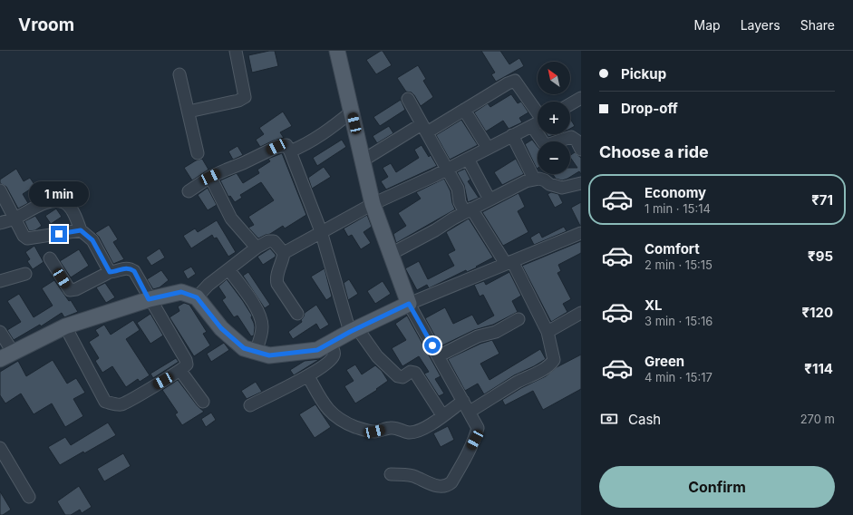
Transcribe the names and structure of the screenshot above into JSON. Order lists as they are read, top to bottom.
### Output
{
  "north": "top left",
  "page": {
    "header": "Vroom",
    "nav": ["Map", "Layers", "Share"],
    "banner": ["Pickup", "Drop-off"],
    "map_buttons": ["+", "−"],
    "heading": "Choose a ride",
    "list": [
      {
        "name": "Economy",
        "note": "1 min · 15:14",
        "value": "₹71"
      },
      {
        "name": "Comfort",
        "note": "2 min · 15:15",
        "value": "₹95"
      },
      {
        "name": "XL",
        "note": "3 min · 15:16",
        "value": "₹120"
      },
      {
        "name": "Green",
        "note": "4 min · 15:17",
        "value": "₹114"
      }
    ],
    "bubble": "1 min",
    "pay": ["Cash", "270 m"],
    "buttons": "Confirm"
  }
}
